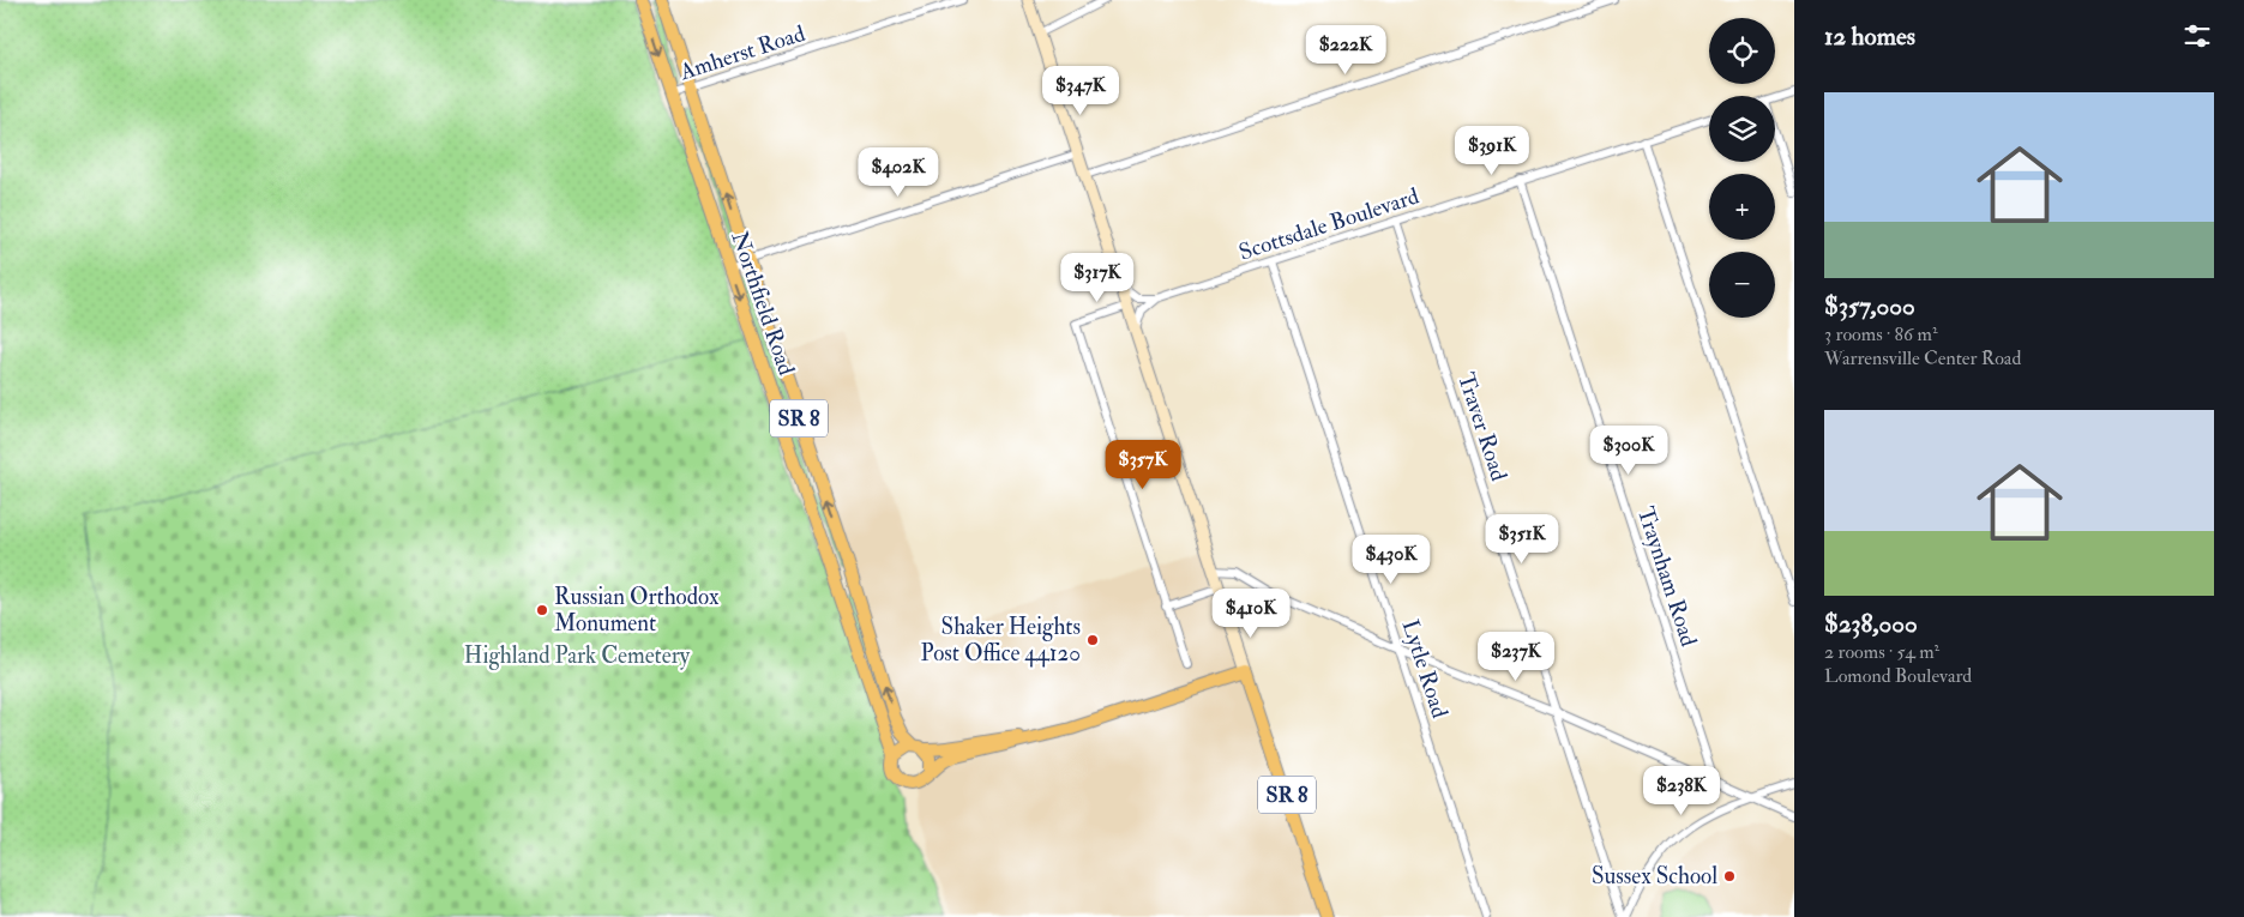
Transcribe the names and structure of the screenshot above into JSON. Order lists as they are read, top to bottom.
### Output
{
  "streets": {
    "main road": ["Northfield Road", "SR 8"],
    "street": [
      "Amherst Road",
      "Scottsdale Boulevard",
      "Traver Road",
      "Traynham Road",
      "Lytle Road"
    ]
  },
  "crossings": [
    ["Amherst Road", "Northfield Road"],
    ["Scottsdale Boulevard", "Traver Road"],
    ["Scottsdale Boulevard", "Traynham Road"],
    ["Scottsdale Boulevard", "Lytle Road"],
    ["Northfield Road", "SR 8"]
  ],
  "parks": ["Highland Park Cemetery"],
  "places": ["Russian Orthodox Monument", "Shaker Heights Post Office 44120", "Sussex School"],
  "page": {
    "heading": "12 homes",
    "map_buttons": ["+", "−"],
    "price": [
      "$222K",
      "$347K",
      "$391K",
      "$402K",
      "$317K",
      "$300K",
      "$357K",
      "$351K",
      "$430K",
      "$410K",
      "$237K",
      "$238K"
    ],
    "list": [
      {
        "name": "$357,000",
        "note": "3 rooms · 86 m² · Warrensville Center Road"
      },
      {
        "name": "$238,000",
        "note": "2 rooms · 54 m² · Lomond Boulevard"
      }
    ]
  }
}
